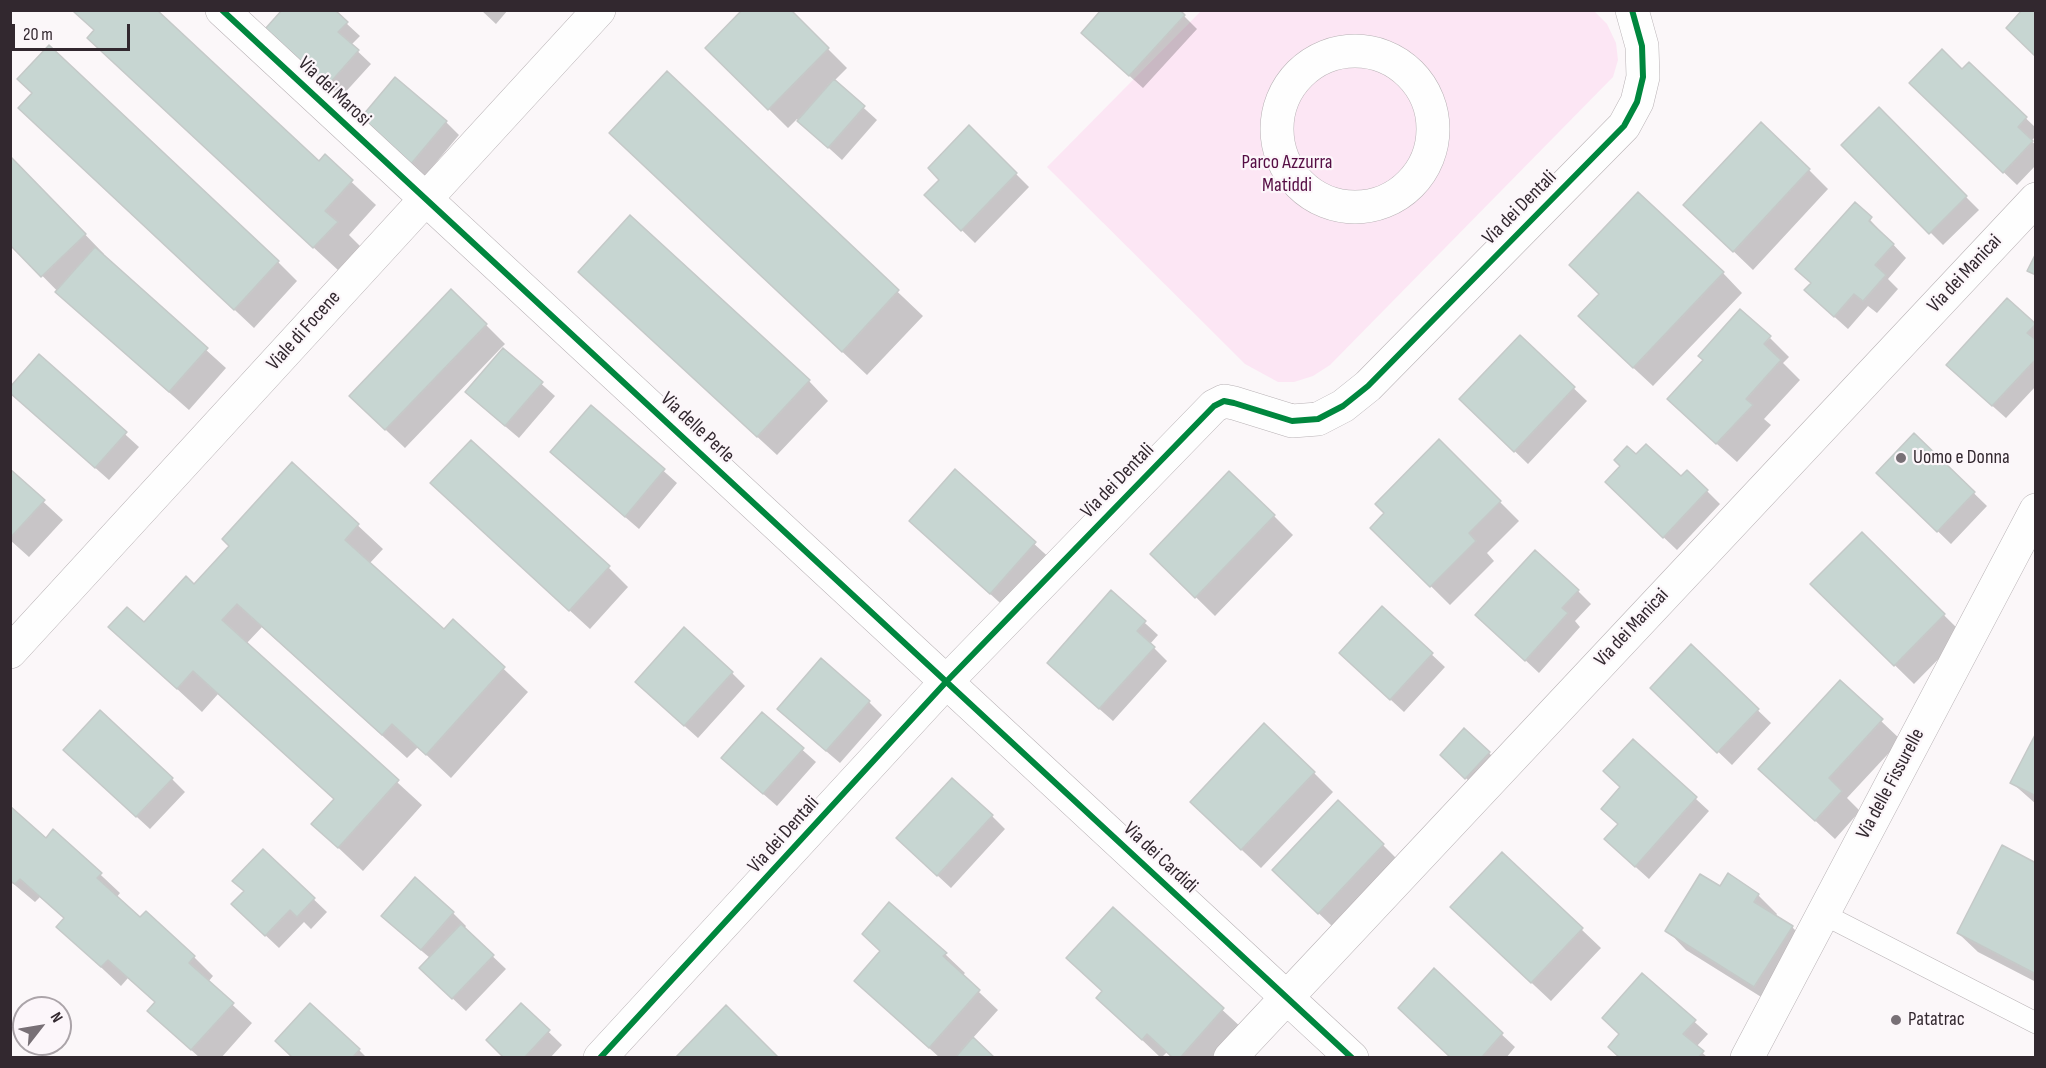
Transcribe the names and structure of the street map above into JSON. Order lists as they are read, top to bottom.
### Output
{
  "streets": {
    "street": [
      "Via dei Marosi",
      "Via dei Dentali",
      "Via dei Manicai",
      "Viale di Focene",
      "Via delle Perle",
      "Via delle Fissurelle",
      "Via dei Cardidi"
    ]
  },
  "crossings": [
    ["Via dei Marosi", "Viale di Focene"],
    ["Via dei Marosi", "Via delle Perle"],
    ["Via dei Dentali", "Via delle Perle"],
    ["Via dei Dentali", "Via dei Cardidi"],
    ["Via dei Manicai", "Via dei Cardidi"],
    ["Viale di Focene", "Via delle Perle"],
    ["Via delle Perle", "Via dei Cardidi"]
  ],
  "parks": ["Parco Azzurra Matiddi"],
  "places": ["Uomo e Donna", "Patatrac"],
  "scale_bar": "20 m",
  "north": "top right"
}
